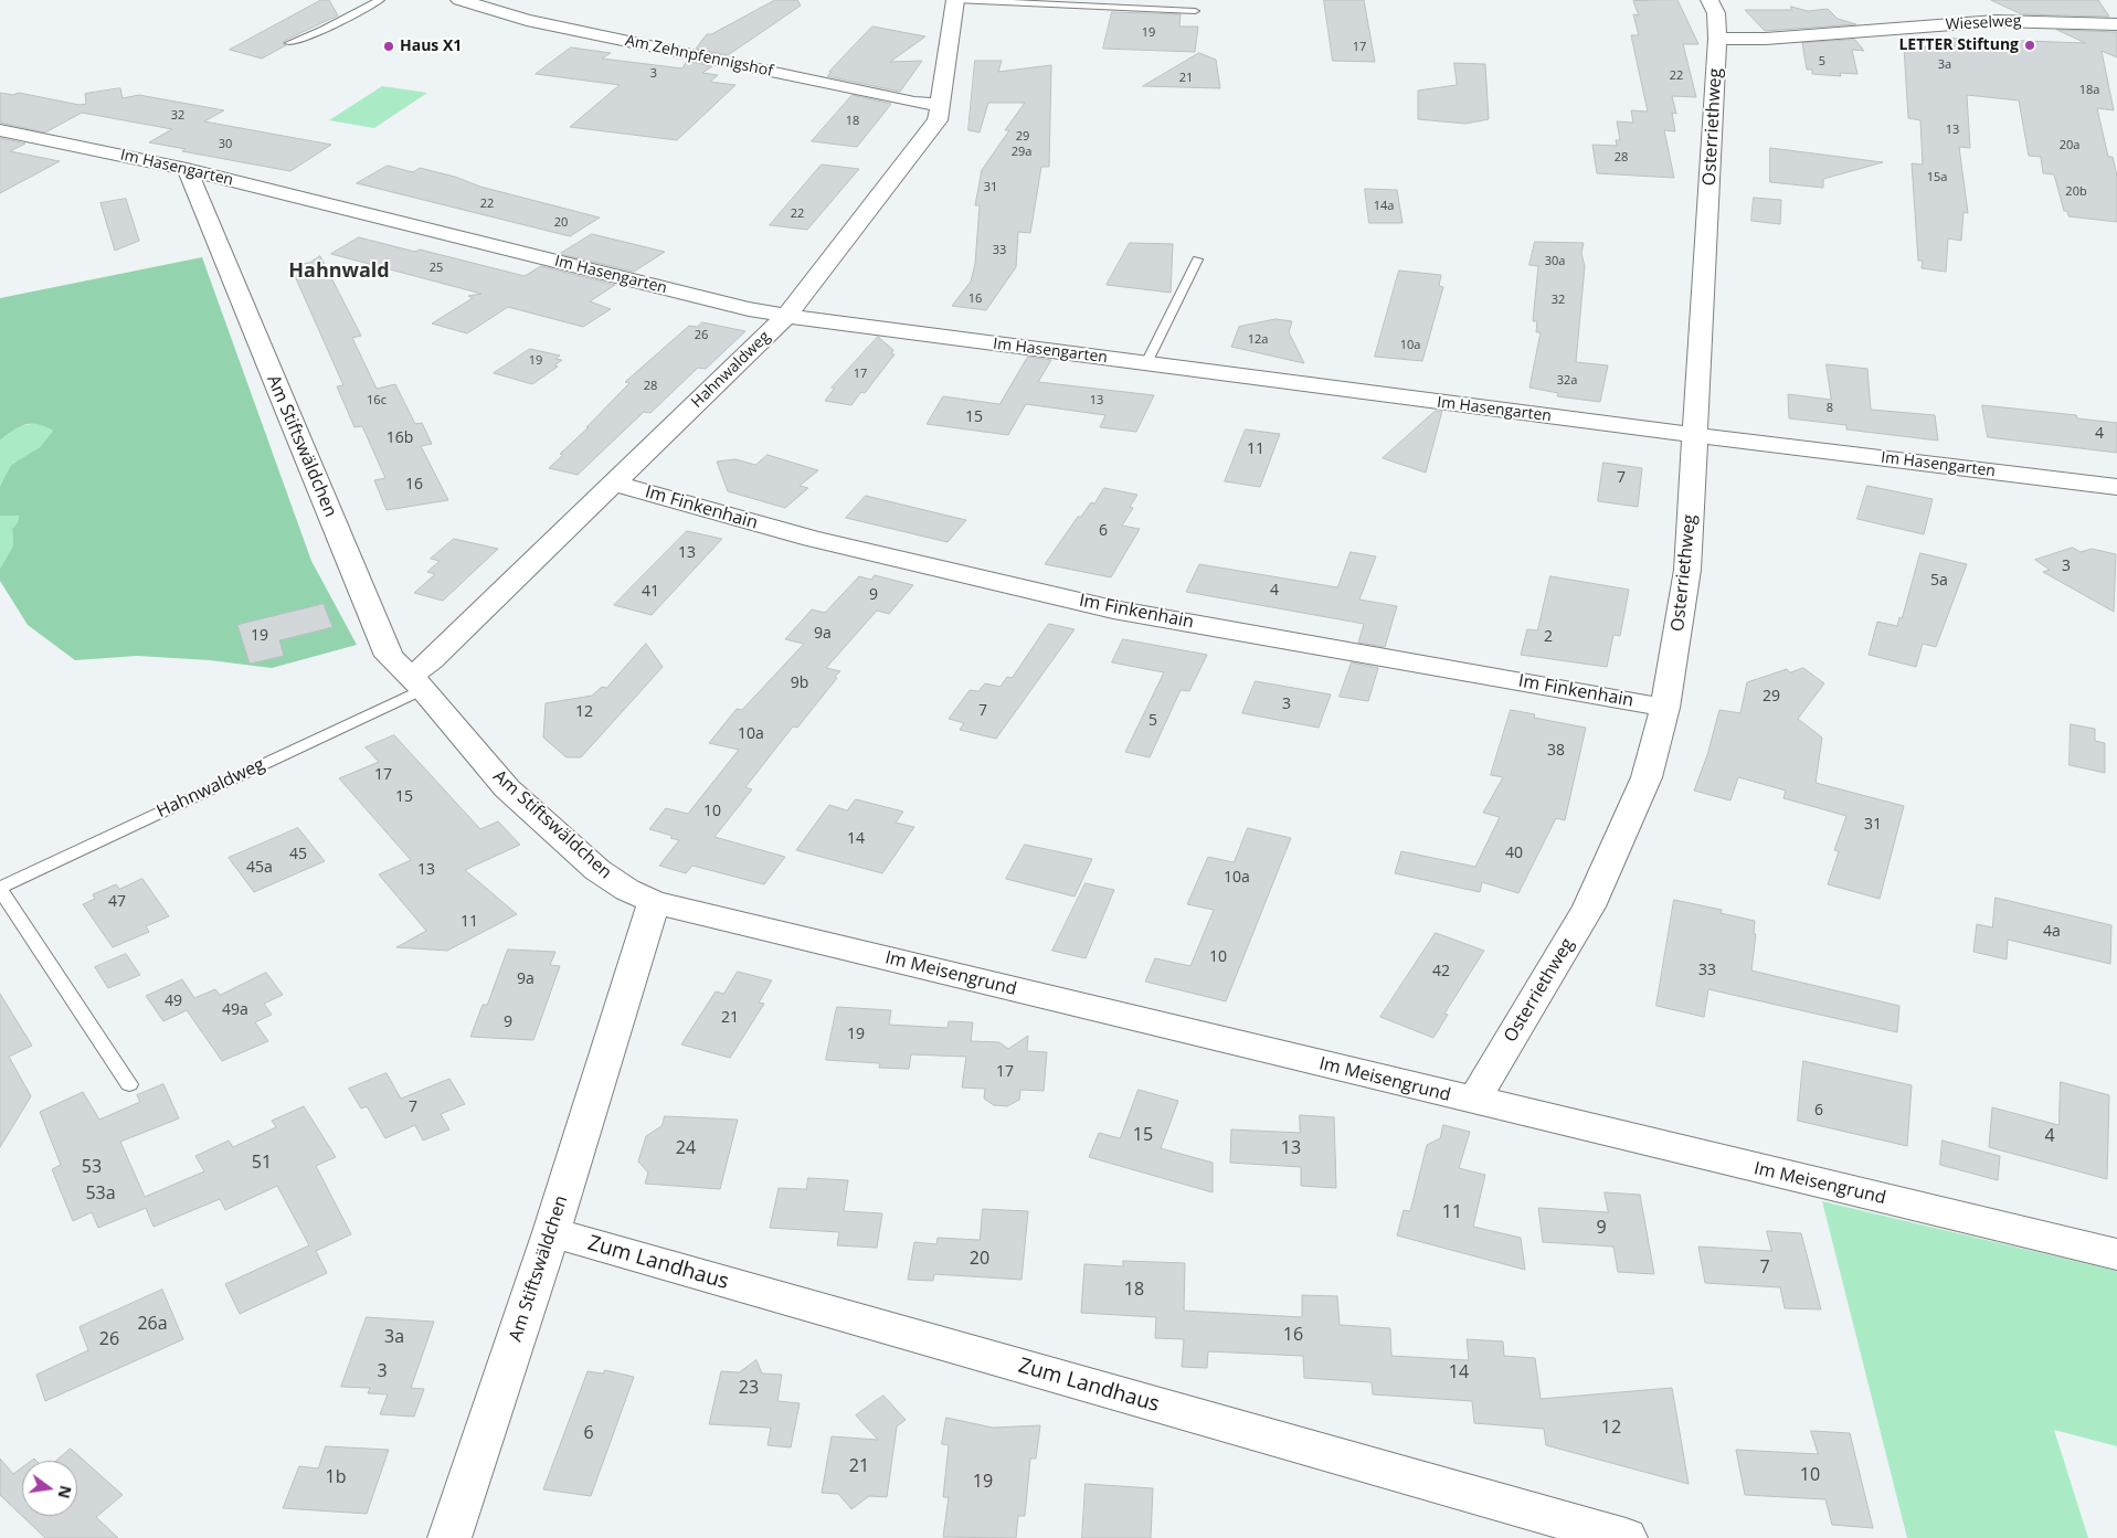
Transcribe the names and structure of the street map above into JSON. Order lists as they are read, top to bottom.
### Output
{
  "streets": {
    "street": [
      "Wieselweg",
      "Am Zehnpfennigshof",
      "Osterriethweg",
      "Im Hasengarten",
      "Hahnwaldweg",
      "Am Stiftswäldchen",
      "Im Finkenhain",
      "Im Meisengrund",
      "Zum Landhaus"
    ]
  },
  "crossings": [
    ["Wieselweg", "Osterriethweg"],
    ["Am Zehnpfennigshof", "Hahnwaldweg"],
    ["Osterriethweg", "Im Hasengarten"],
    ["Osterriethweg", "Im Finkenhain"],
    ["Osterriethweg", "Im Meisengrund"],
    ["Im Hasengarten", "Hahnwaldweg"],
    ["Im Hasengarten", "Am Stiftswäldchen"],
    ["Hahnwaldweg", "Am Stiftswäldchen"],
    ["Hahnwaldweg", "Im Finkenhain"],
    ["Am Stiftswäldchen", "Im Meisengrund"],
    ["Am Stiftswäldchen", "Zum Landhaus"]
  ],
  "districts": ["Hahnwald"],
  "places": ["LETTER Stiftung", "Haus X1"],
  "house_numbers": [
    "19",
    "17",
    "5",
    "3a",
    "3",
    "22",
    "21",
    "18a",
    "32",
    "18",
    "13",
    "29",
    "30",
    "20a",
    "29a",
    "28",
    "15a",
    "31",
    "20b",
    "22",
    "14a",
    "22",
    "20",
    "33",
    "30a",
    "25",
    "16",
    "32",
    "26",
    "12a",
    "10a",
    "19",
    "17",
    "32a",
    "28",
    "16c",
    "13",
    "8",
    "15",
    "4",
    "16b",
    "11",
    "7",
    "16",
    "6",
    "13",
    "3",
    "5a",
    "4",
    "41",
    "9",
    "9a",
    "19",
    "2",
    "9b",
    "29",
    "3",
    "7",
    "12",
    "5",
    "10a",
    "38",
    "17",
    "15",
    "10",
    "31",
    "14",
    "40",
    "45",
    "45a",
    "13",
    "10a",
    "47",
    "11",
    "4a",
    "10",
    "33",
    "42",
    "9a",
    "49",
    "49a",
    "21",
    "9",
    "19",
    "17",
    "7",
    "6",
    "15",
    "4",
    "24",
    "13",
    "51",
    "53",
    "53a",
    "11",
    "9",
    "20",
    "7",
    "18",
    "26a",
    "16",
    "3a",
    "26",
    "3",
    "14",
    "23",
    "12",
    "6",
    "21",
    "10",
    "1b",
    "19"
  ],
  "north": "right"
}
